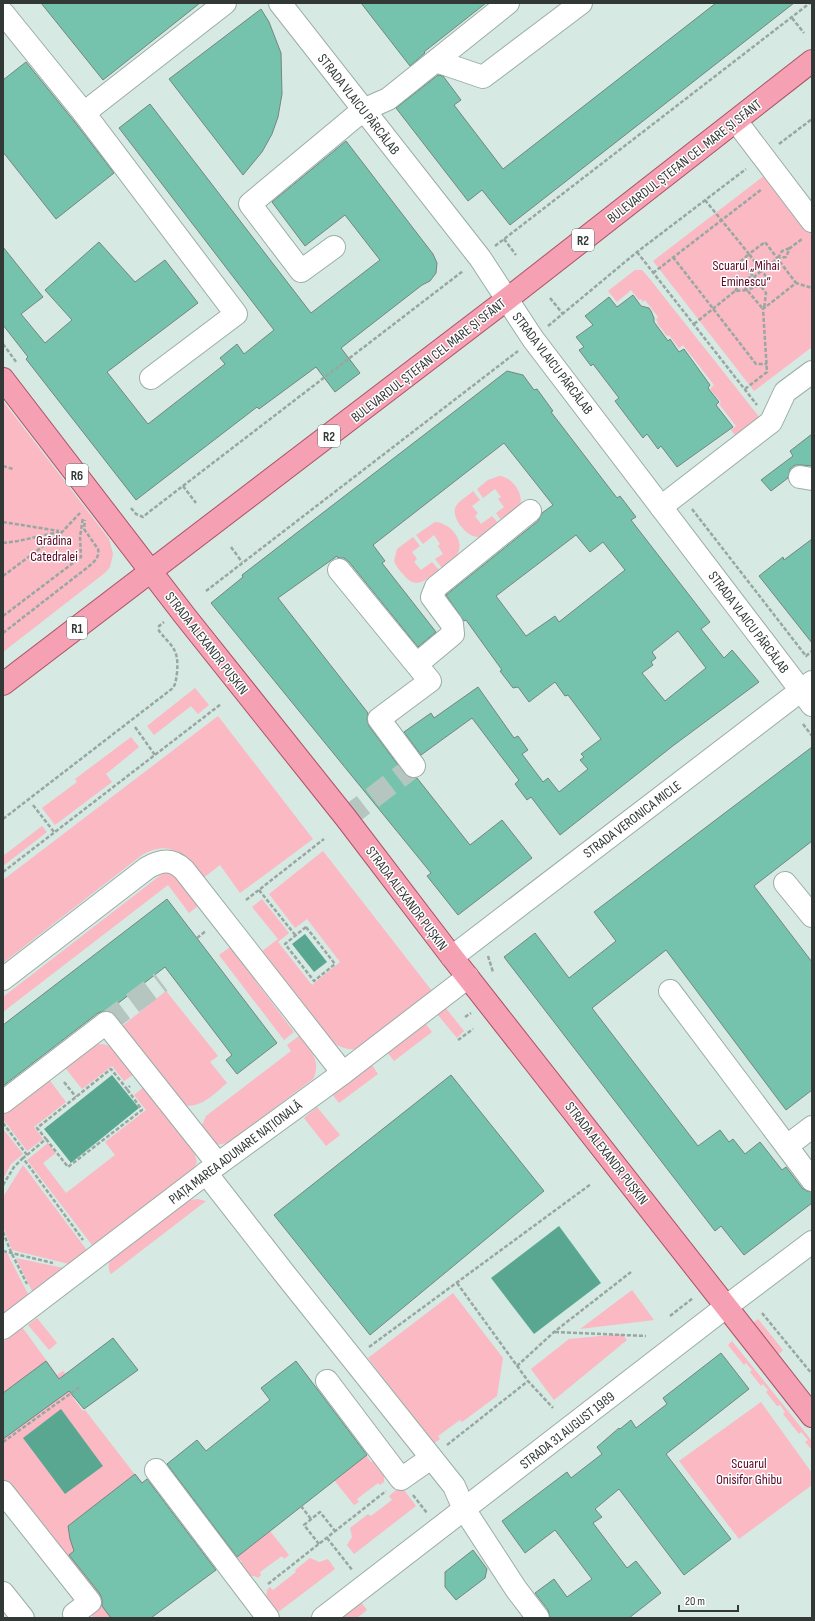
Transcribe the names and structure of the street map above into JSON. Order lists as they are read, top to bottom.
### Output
{
  "streets": {
    "main road": [
      "BULEVARDUL ȘTEFAN CEL MARE ȘI SFÂNT",
      "R2",
      "R6",
      "R1",
      "STRADA ALEXANDR PUȘKIN"
    ],
    "street": [
      "STRADA VLAICU PÂRCĂLAB",
      "STRADA VERONICA MICLE",
      "PIAȚA MAREA ADUNARE NAȚIONALĂ",
      "STRADA 31 AUGUST 1989"
    ]
  },
  "crossings": [
    ["STRADA VLAICU PÂRCĂLAB", "BULEVARDUL ȘTEFAN CEL MARE ȘI SFÂNT"],
    ["STRADA VLAICU PÂRCĂLAB", "STRADA VERONICA MICLE"],
    ["BULEVARDUL ȘTEFAN CEL MARE ȘI SFÂNT", "STRADA ALEXANDR PUȘKIN"],
    ["STRADA ALEXANDR PUȘKIN", "STRADA VERONICA MICLE"],
    ["STRADA ALEXANDR PUȘKIN", "PIAȚA MAREA ADUNARE NAȚIONALĂ"],
    ["STRADA ALEXANDR PUȘKIN", "STRADA 31 AUGUST 1989"]
  ],
  "parks": ["Scuarul „Mihai Eminescu”", "Grădina Catedralei", "Scuarul Onisifor Ghibu"],
  "scale_bar": "20 m"
}
